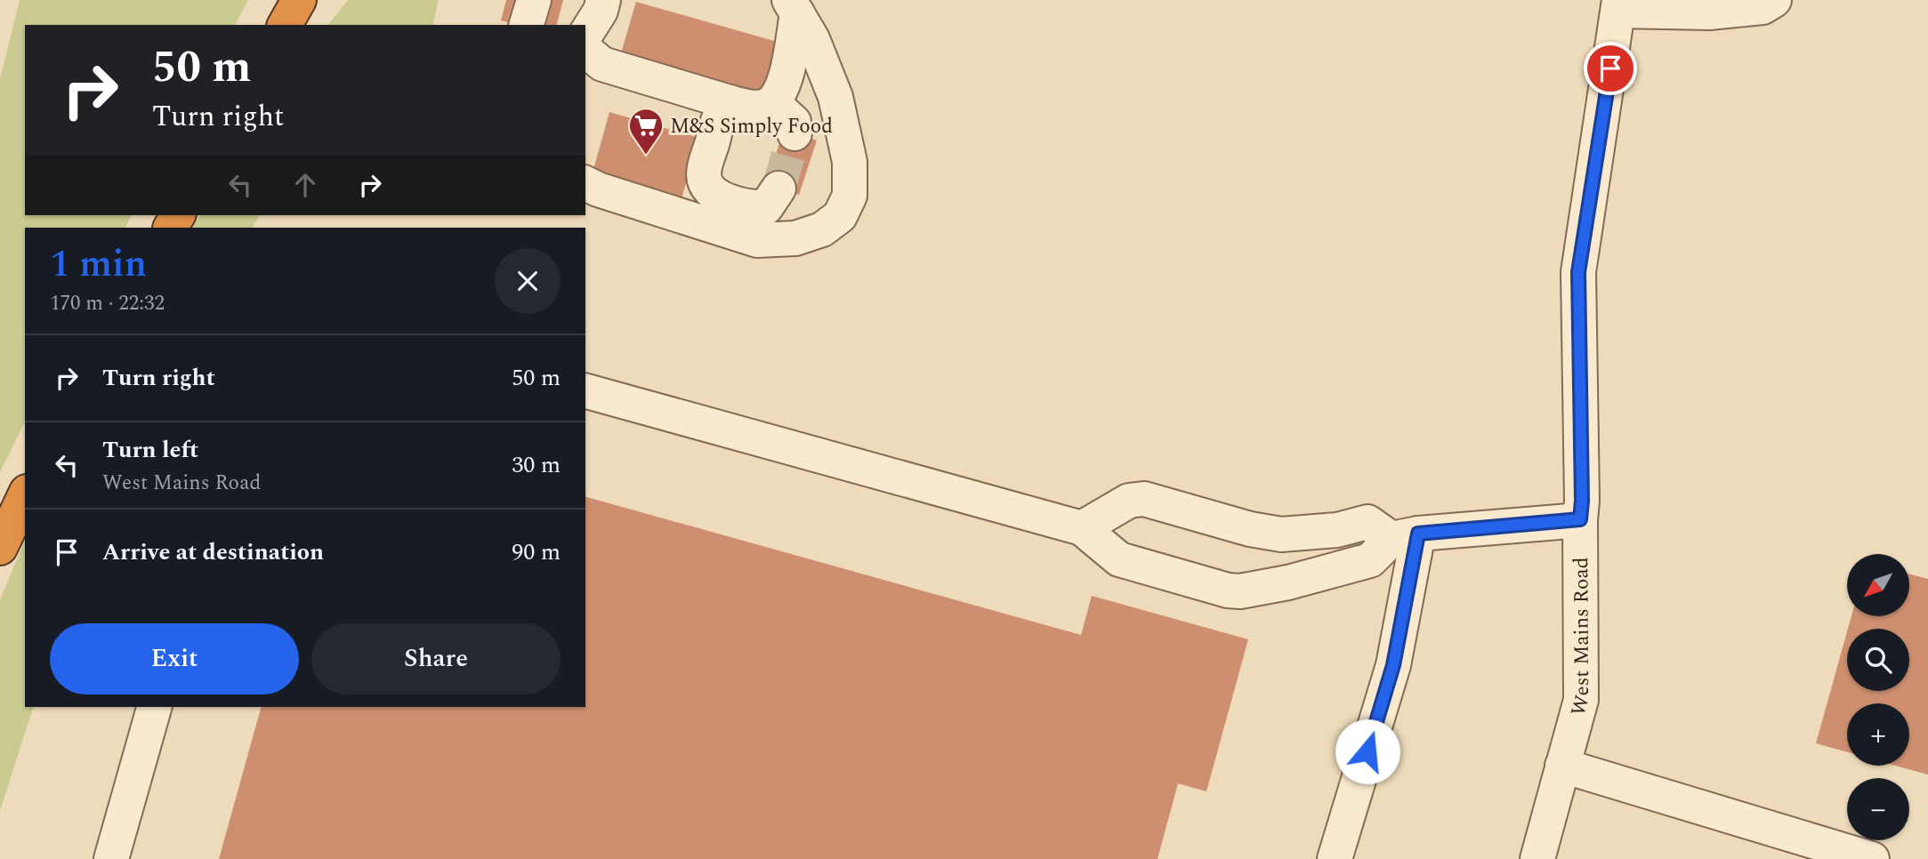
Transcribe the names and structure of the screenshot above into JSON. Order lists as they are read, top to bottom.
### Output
{
  "streets": {
    "street": ["West Mains Road"]
  },
  "places": {
    "supermarket": ["M&S Simply Food"]
  },
  "north": "bottom left",
  "page": {
    "turn": ["50 m", "Turn right"],
    "heading": ["1 min", "170 m · 22:32"],
    "list": [
      {
        "name": "Turn right",
        "value": "50 m"
      },
      {
        "name": "Turn left",
        "note": "West Mains Road",
        "value": "30 m"
      },
      {
        "name": "Arrive at destination",
        "value": "90 m"
      }
    ],
    "map_buttons": ["+", "−"],
    "buttons": ["Exit", "Share"]
  }
}
